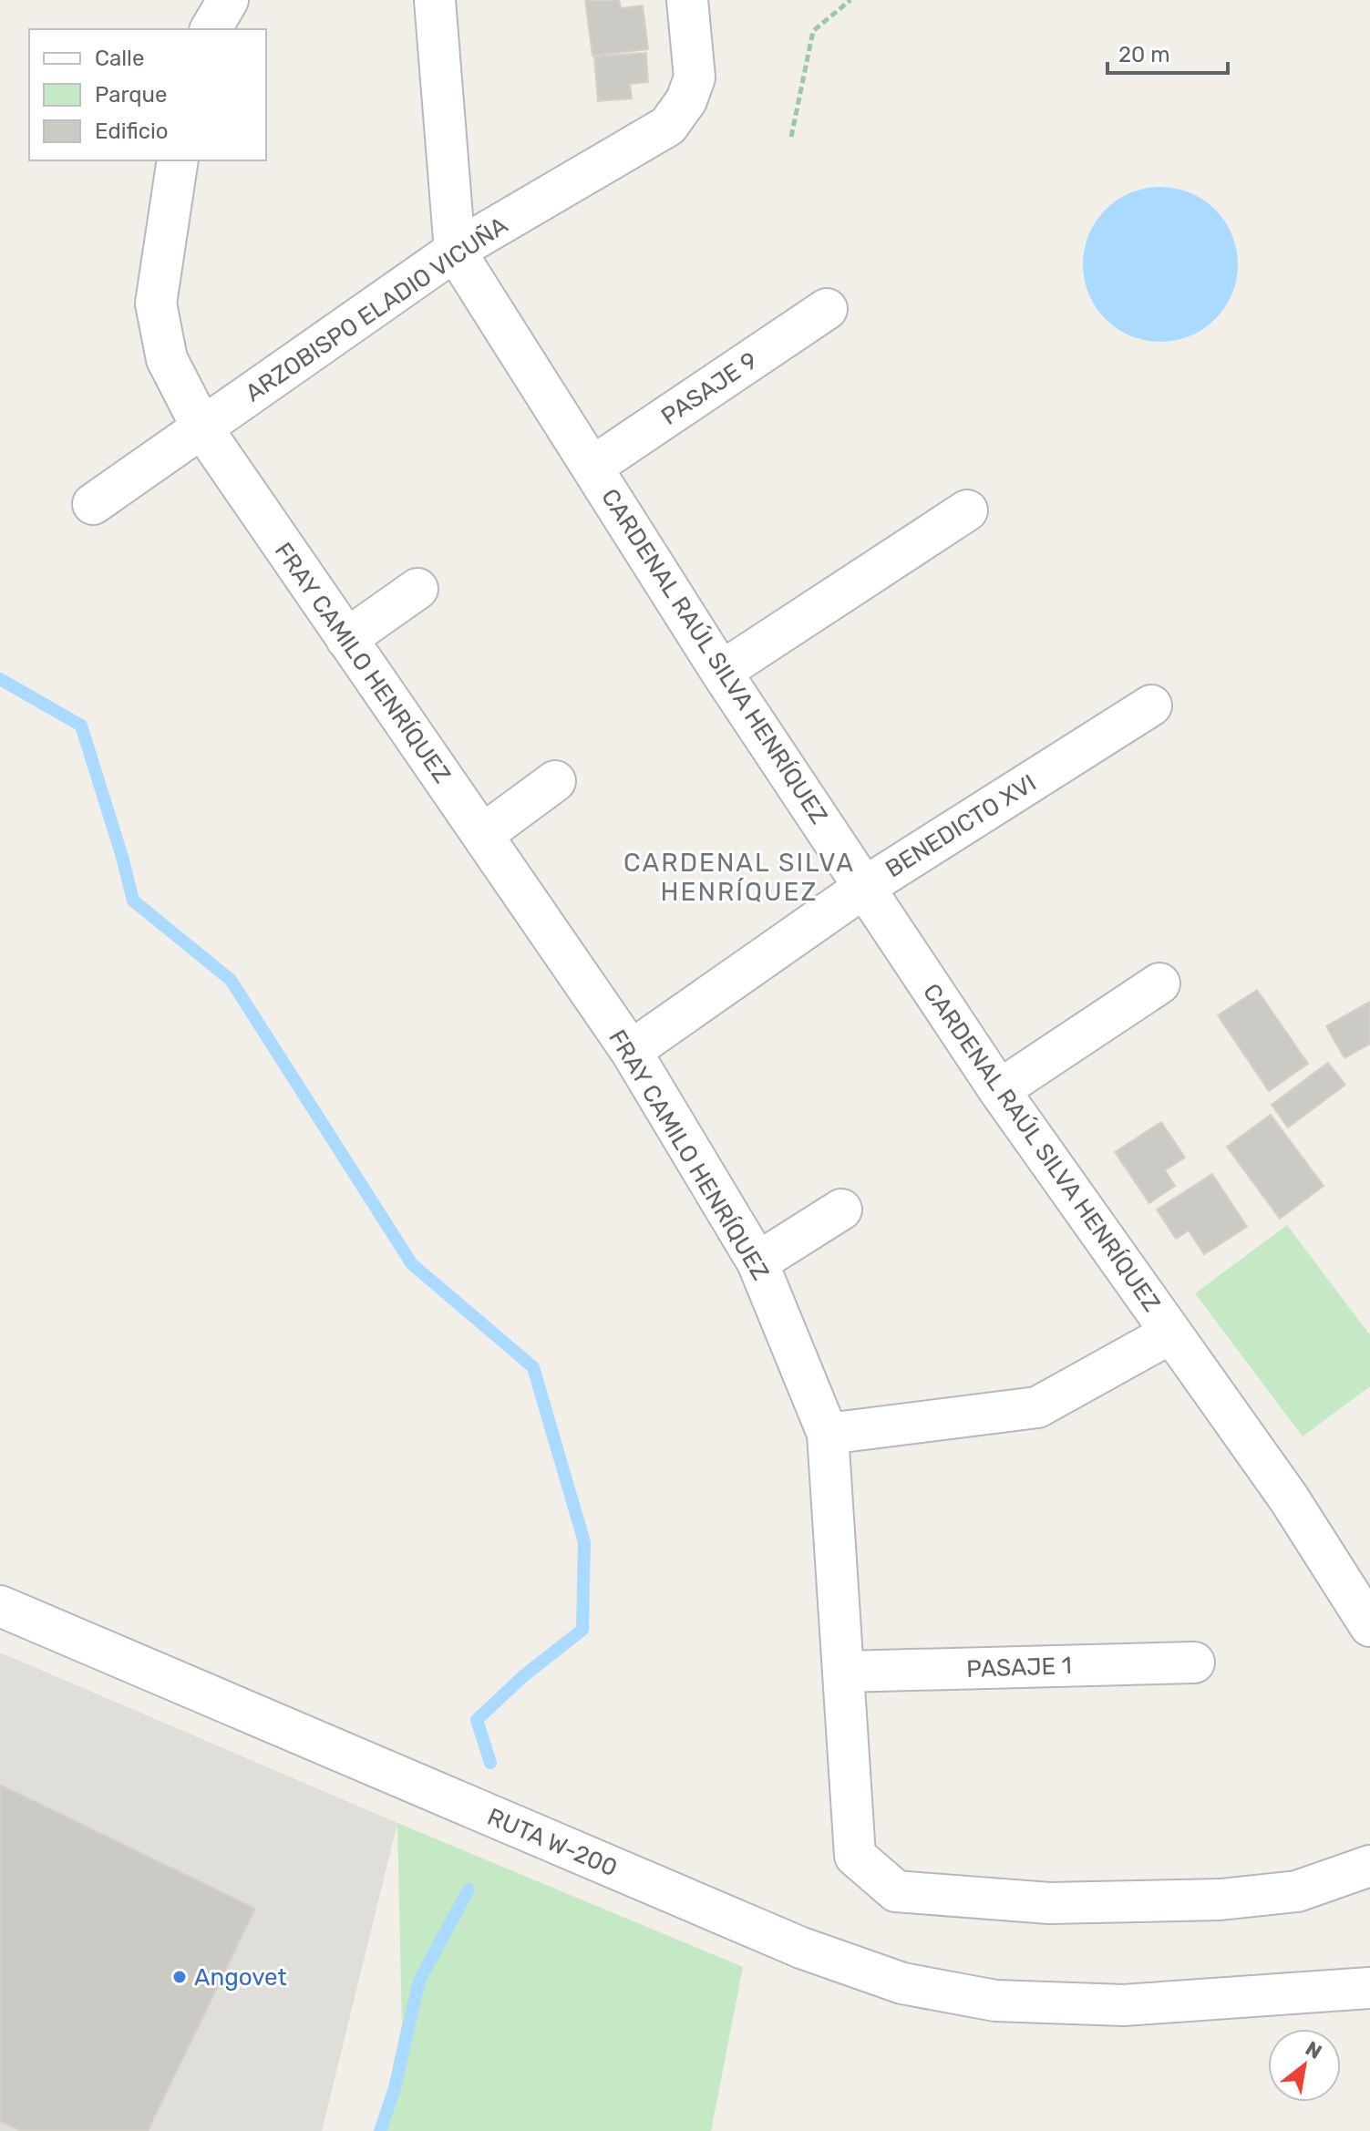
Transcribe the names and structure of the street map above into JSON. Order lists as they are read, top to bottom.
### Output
{
  "streets": {
    "street": [
      "ARZOBISPO ELADIO VICUÑA",
      "PASAJE 9",
      "CARDENAL RAÚL SILVA HENRÍQUEZ",
      "FRAY CAMILO HENRÍQUEZ",
      "BENEDICTO XVI",
      "PASAJE 1",
      "RUTA W-200"
    ]
  },
  "crossings": [
    ["ARZOBISPO ELADIO VICUÑA", "CARDENAL RAÚL SILVA HENRÍQUEZ"],
    ["ARZOBISPO ELADIO VICUÑA", "FRAY CAMILO HENRÍQUEZ"],
    ["PASAJE 9", "CARDENAL RAÚL SILVA HENRÍQUEZ"],
    ["CARDENAL RAÚL SILVA HENRÍQUEZ", "BENEDICTO XVI"],
    ["FRAY CAMILO HENRÍQUEZ", "BENEDICTO XVI"],
    ["FRAY CAMILO HENRÍQUEZ", "PASAJE 1"]
  ],
  "districts": ["CARDENAL SILVA HENRÍQUEZ"],
  "places": ["Angovet"],
  "legend": ["Calle", "Parque", "Edificio"],
  "scale_bar": "20 m",
  "north": "top right"
}
